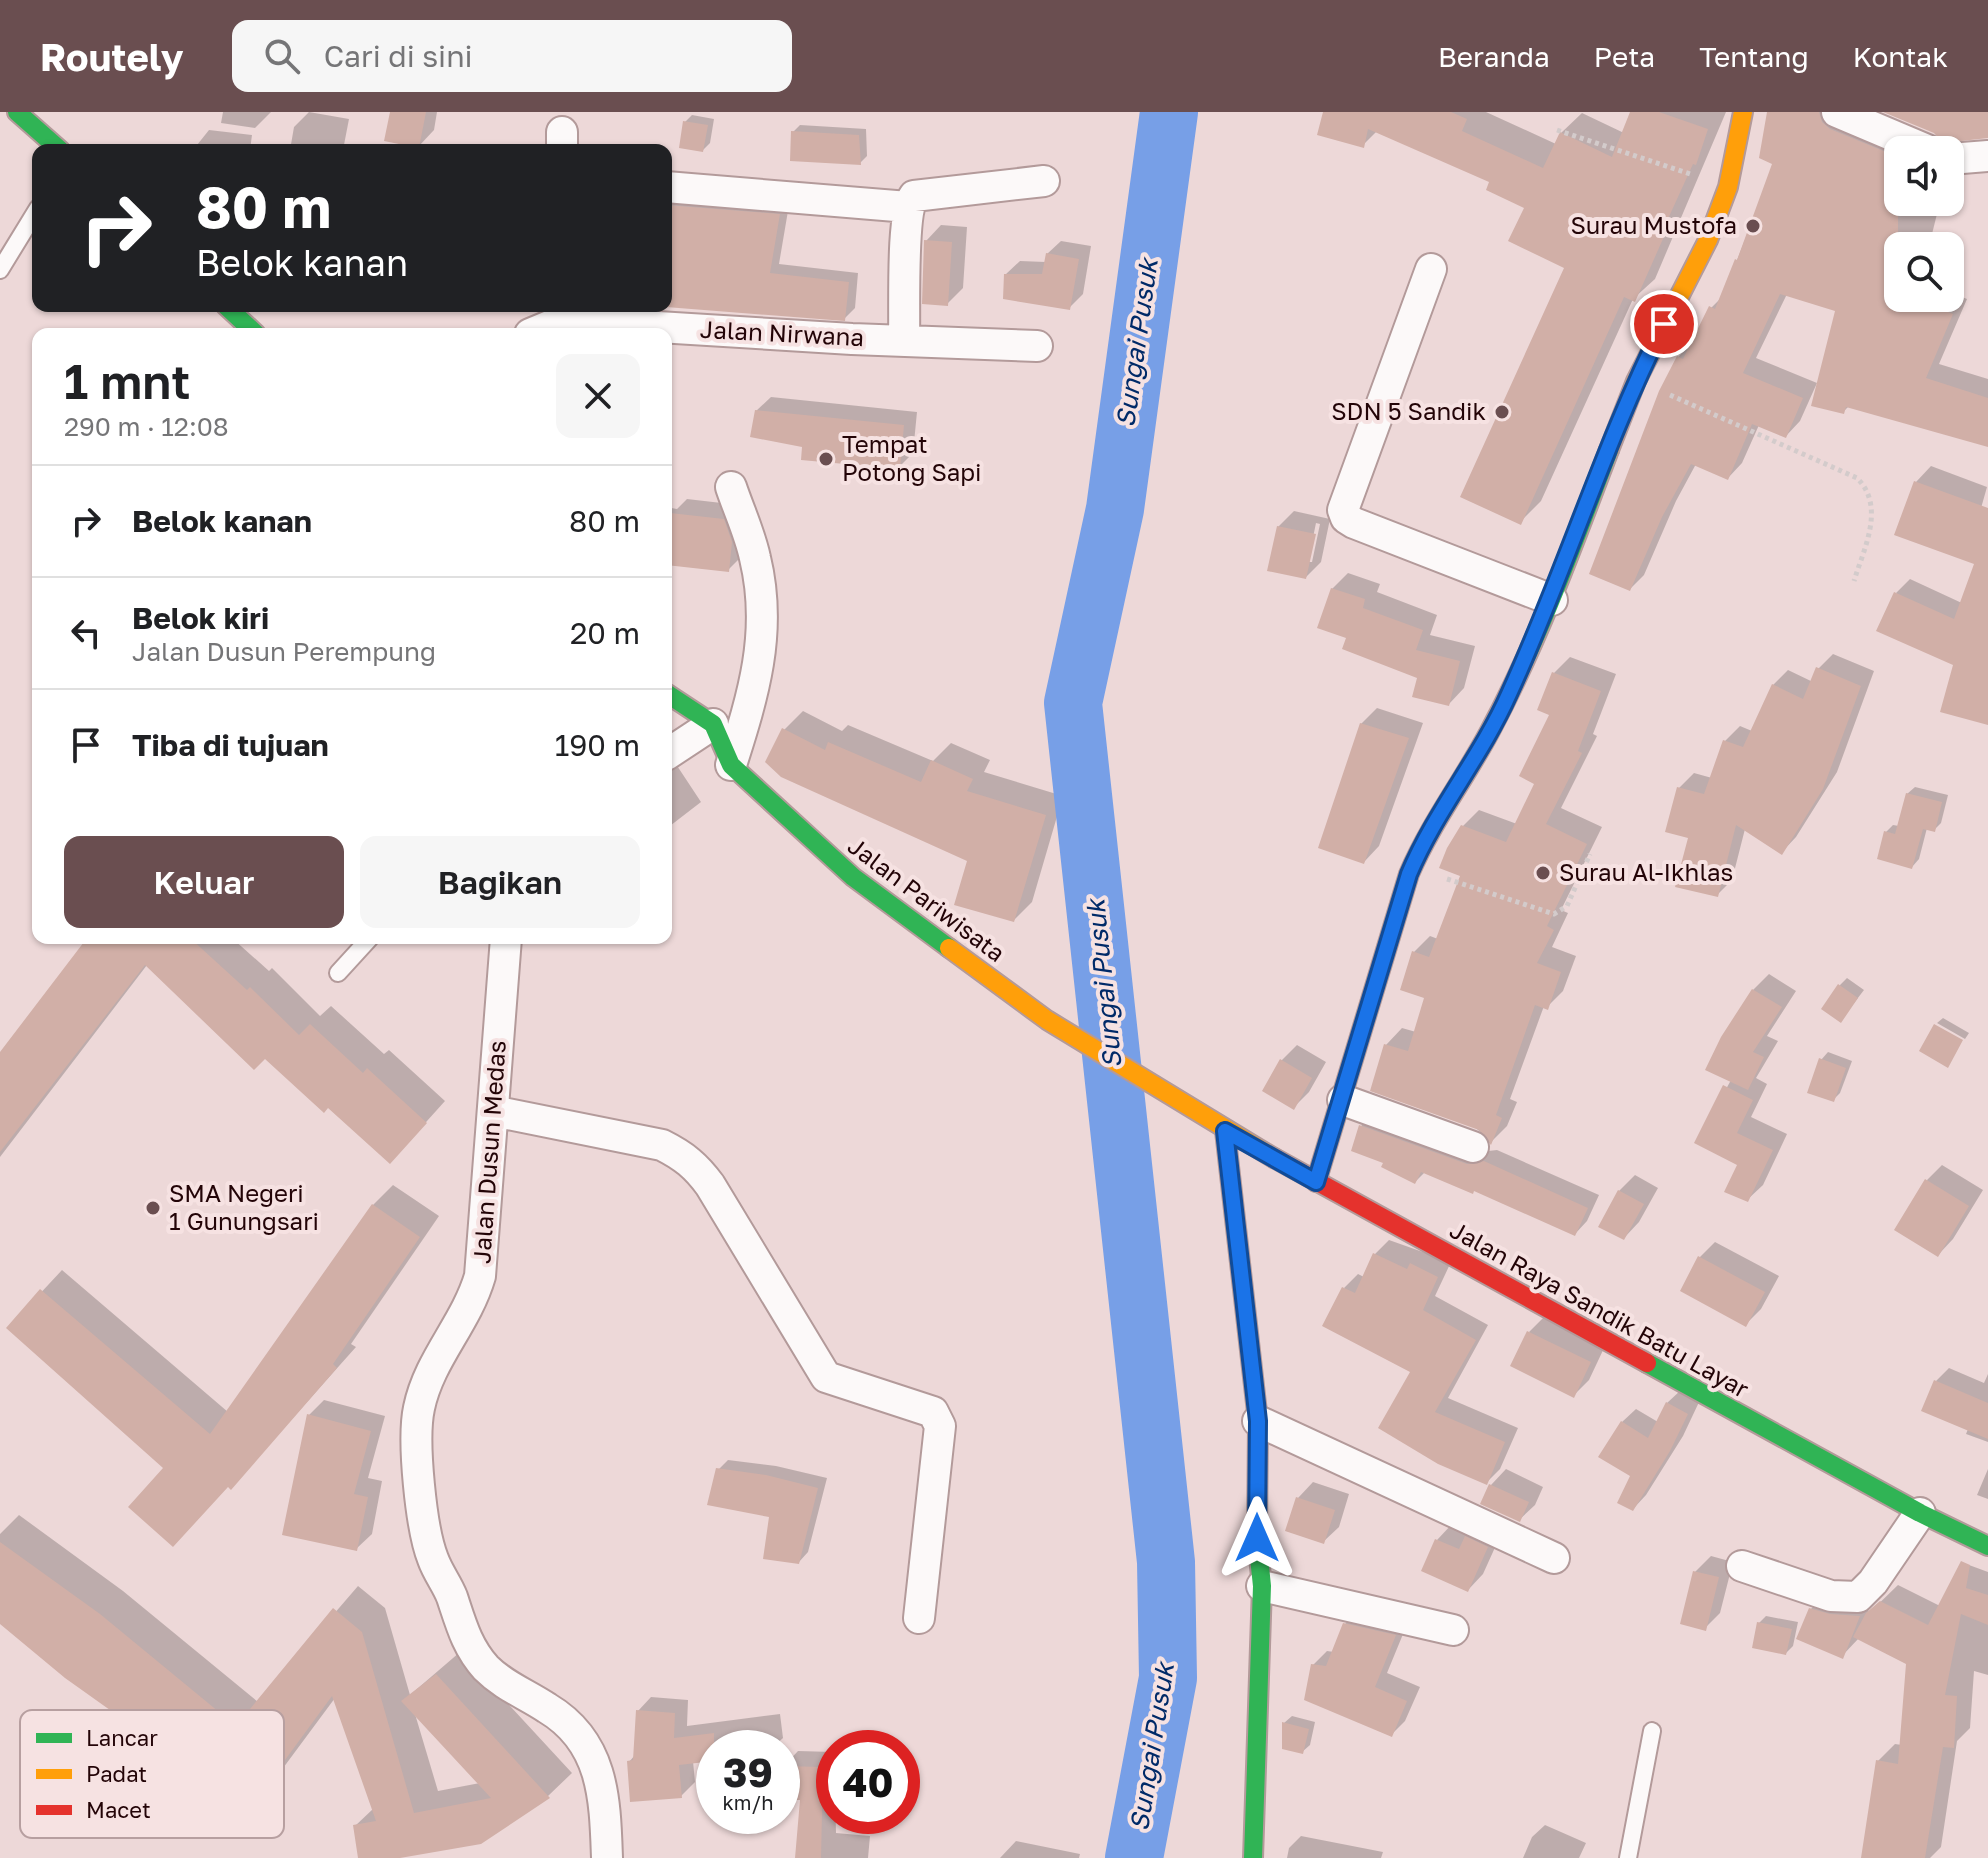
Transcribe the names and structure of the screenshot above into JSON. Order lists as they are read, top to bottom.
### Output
{
  "streets": {
    "street": [
      "Jalan Nirwana",
      "Jalan Pariwisata",
      "Jalan Dusun Medas",
      "Jalan Raya Sandik Batu Layar"
    ]
  },
  "crossings": [
    ["Jalan Pariwisata", "Jalan Raya Sandik Batu Layar"]
  ],
  "water": ["Sungai Pusuk"],
  "places": [
    "Surau Mustofa",
    "SDN 5 Sandik",
    "Tempat Potong Sapi",
    "Surau Al-Ikhlas",
    "SMA Negeri 1 Gunungsari"
  ],
  "legend": ["Lancar", "Padat", "Macet"],
  "page": {
    "header": "Routely",
    "search": "Cari di sini",
    "nav": [
      "Beranda",
      "Peta",
      "Tentang",
      "Kontak"
    ],
    "turn": ["80 m", "Belok kanan"],
    "heading": ["1 mnt", "290 m · 12:08"],
    "list": [
      {
        "name": "Belok kanan",
        "value": "80 m"
      },
      {
        "name": "Belok kiri",
        "note": "Jalan Dusun Perempung",
        "value": "20 m"
      },
      {
        "name": "Tiba di tujuan",
        "value": "190 m"
      }
    ],
    "buttons": ["Keluar", "Bagikan"],
    "speed": "39 km/h",
    "limit": "40"
  }
}
